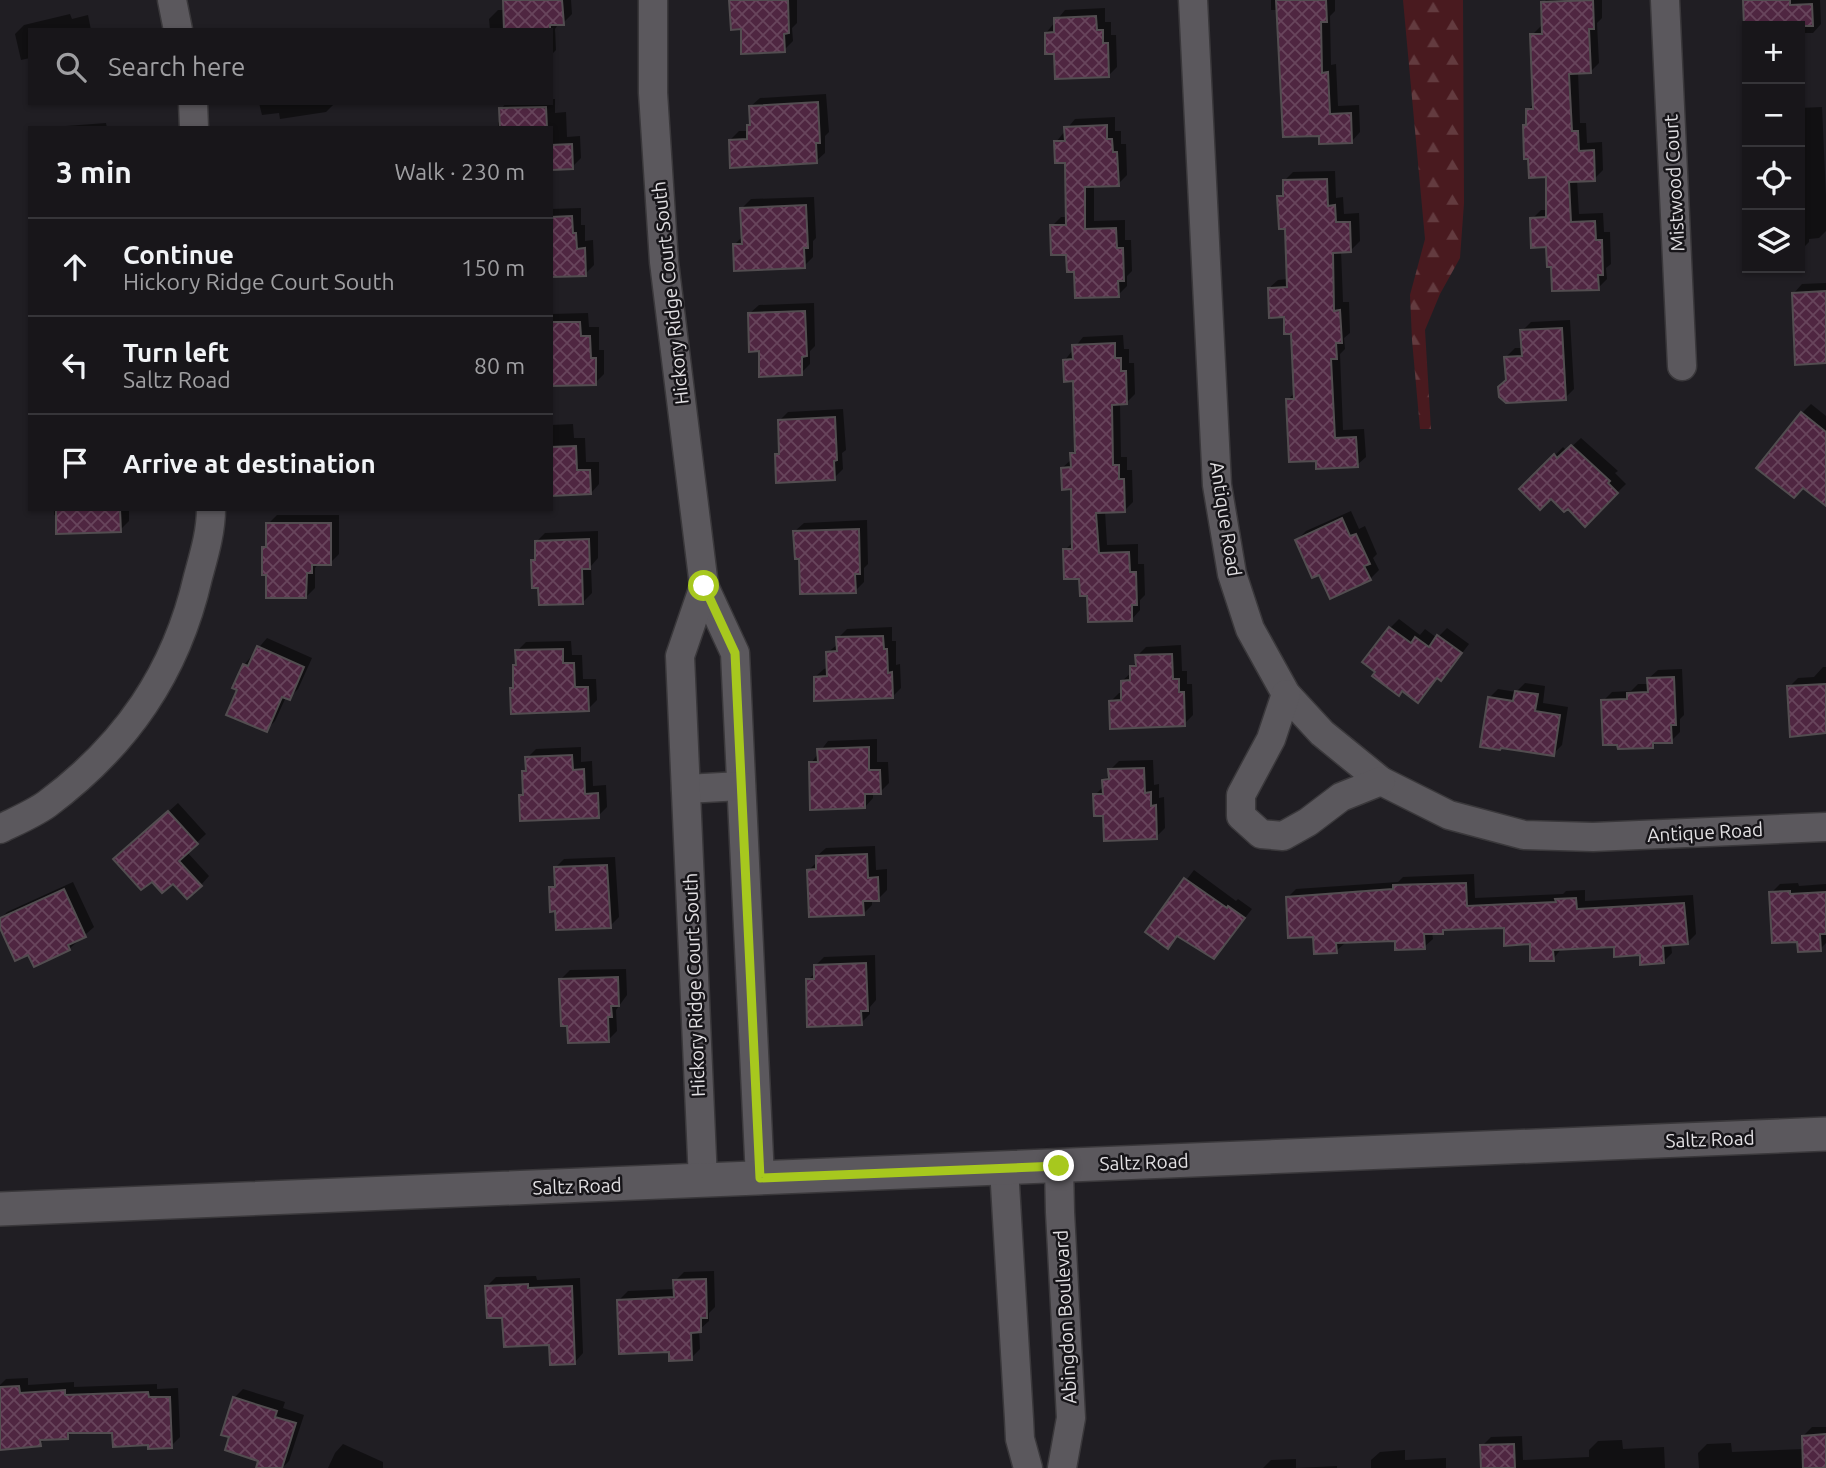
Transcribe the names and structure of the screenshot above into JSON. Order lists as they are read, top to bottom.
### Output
{
  "streets": {
    "street": [
      "Mistwood Court",
      "Hickory Ridge Court South",
      "Antique Road",
      "Saltz Road",
      "Abingdon Boulevard"
    ]
  },
  "crossings": [
    ["Hickory Ridge Court South", "Saltz Road"],
    ["Saltz Road", "Abingdon Boulevard"]
  ],
  "page": {
    "map_buttons": ["+", "−"],
    "search": "Search here",
    "heading": ["3 min", "Walk · 230 m"],
    "list": [
      ["Continue", "Hickory Ridge Court South", "150 m"],
      ["Turn left", "Saltz Road", "80 m"],
      "Arrive at destination"
    ]
  }
}
